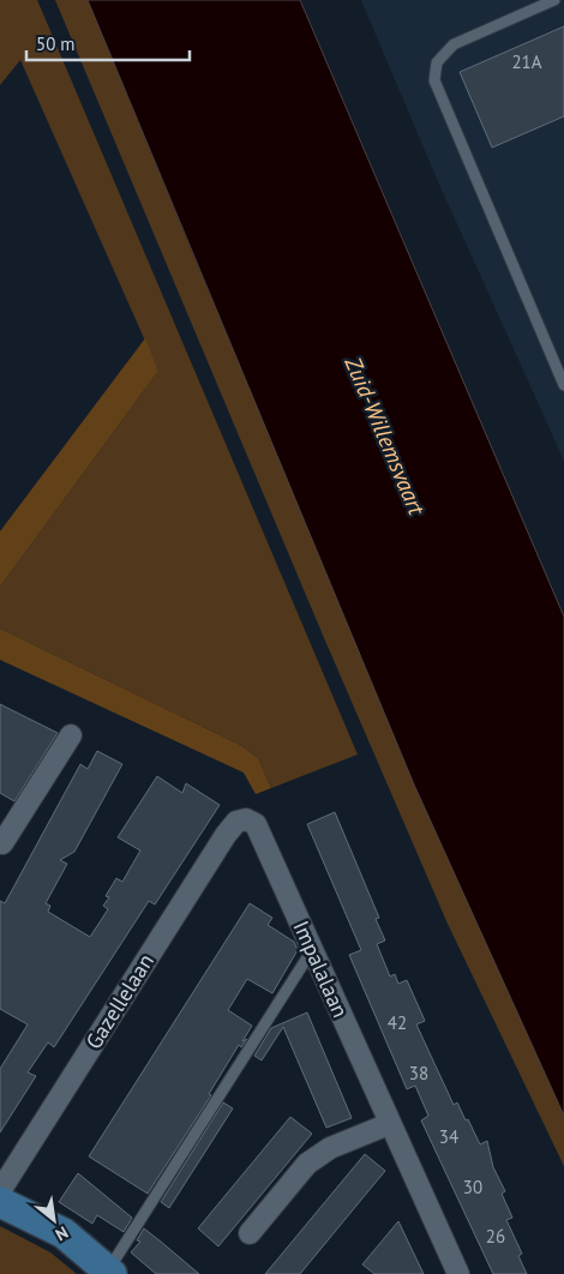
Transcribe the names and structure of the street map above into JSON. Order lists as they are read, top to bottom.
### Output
{
  "streets": {
    "street": ["Impalalaan", "Gazellelaan"]
  },
  "crossings": [
    ["Impalalaan", "Gazellelaan"]
  ],
  "water": ["Zuid-Willemsvaart"],
  "house_numbers": [
    "21A",
    "42",
    "38",
    "34",
    "30",
    "26"
  ],
  "scale_bar": "50 m",
  "north": "bottom right"
}
